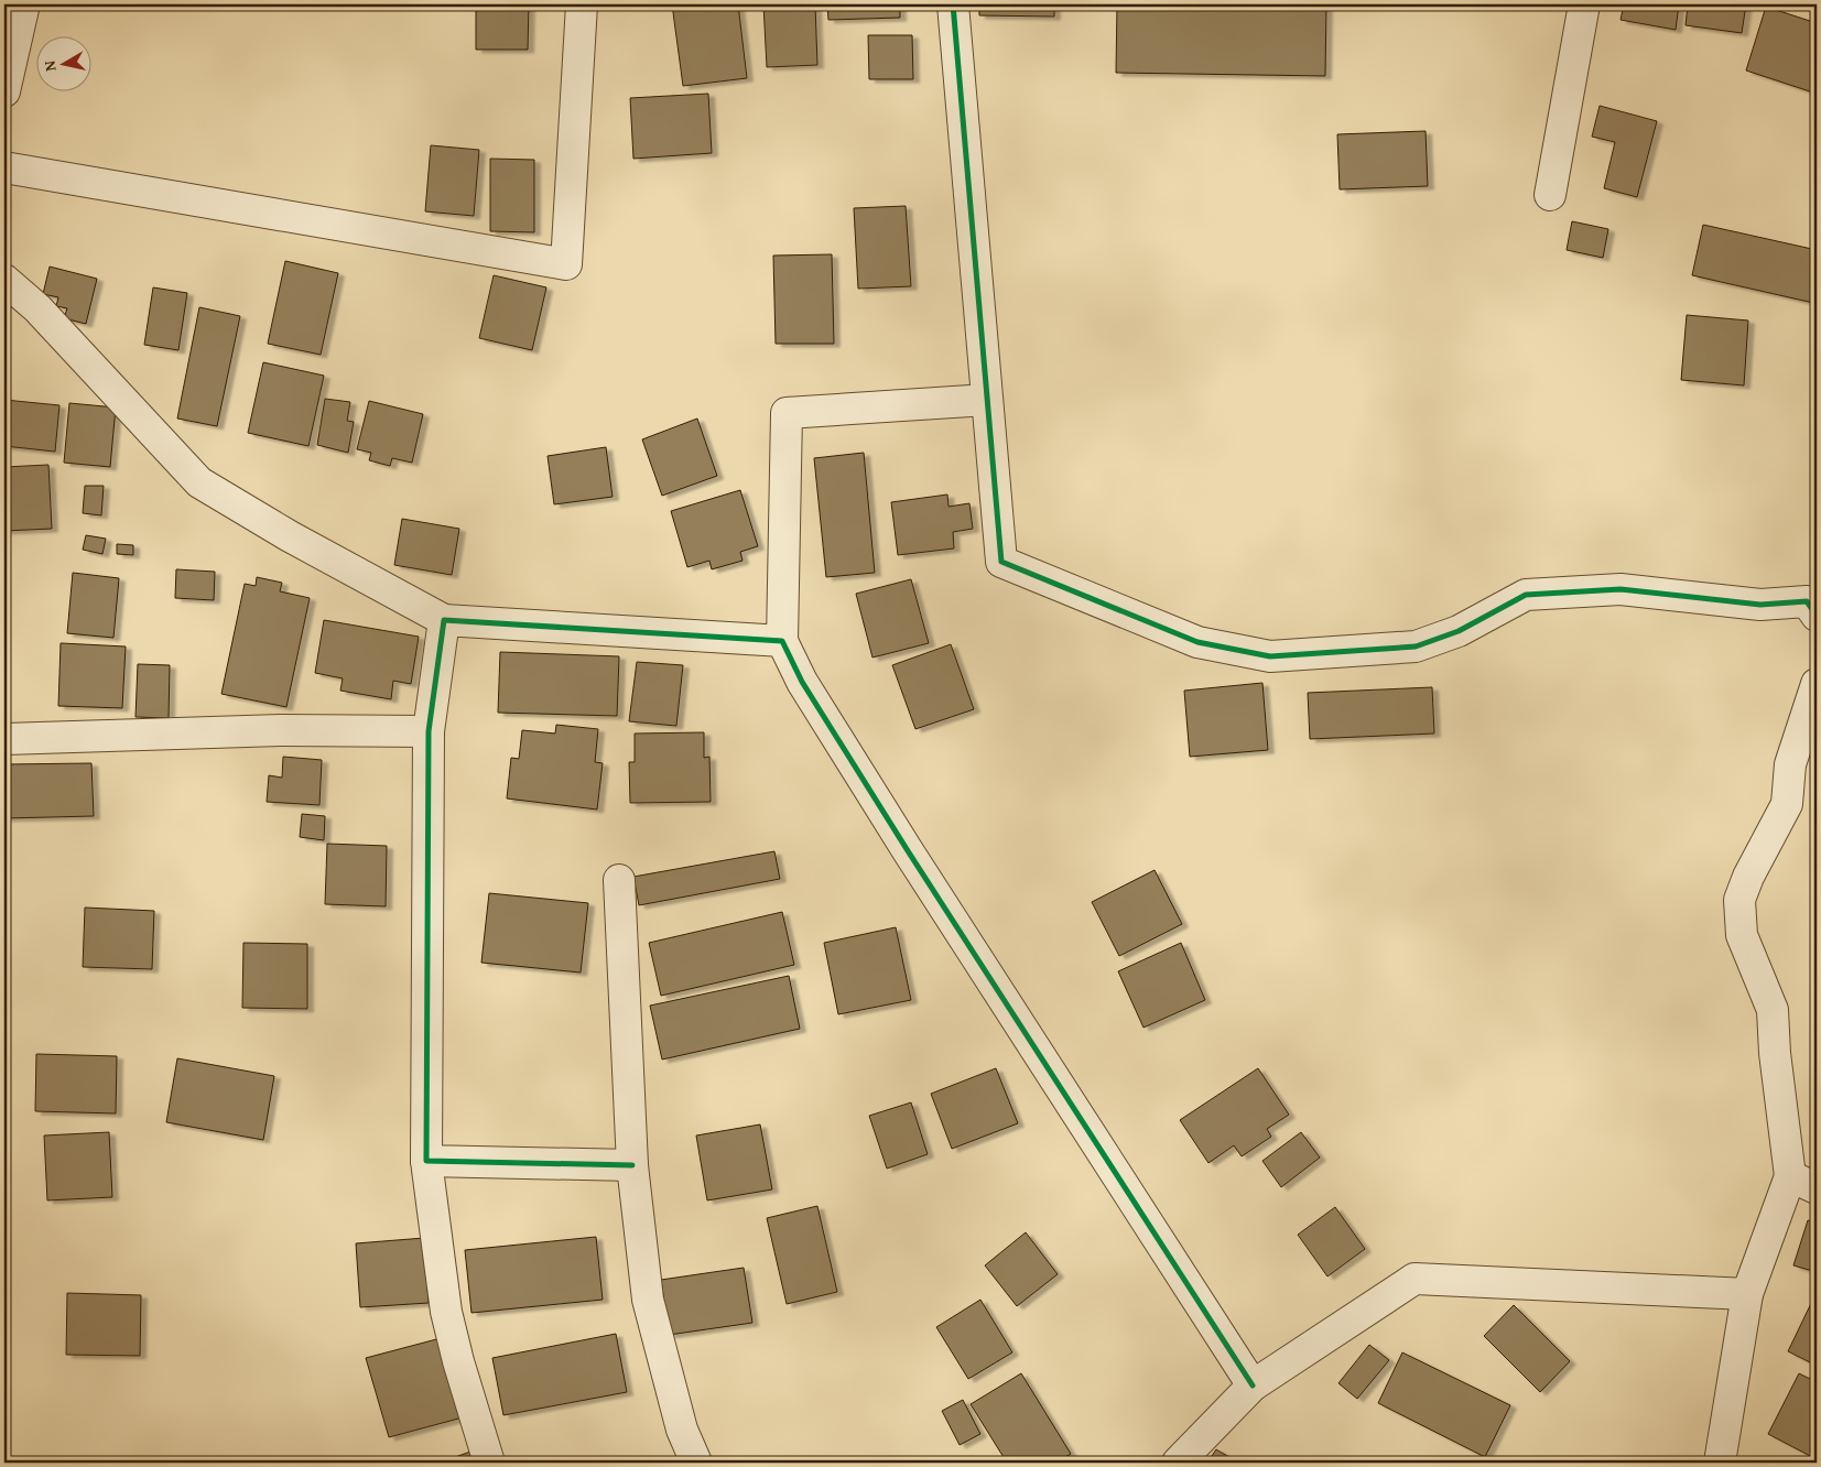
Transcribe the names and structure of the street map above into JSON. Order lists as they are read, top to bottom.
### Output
{
  "north": "left"
}
